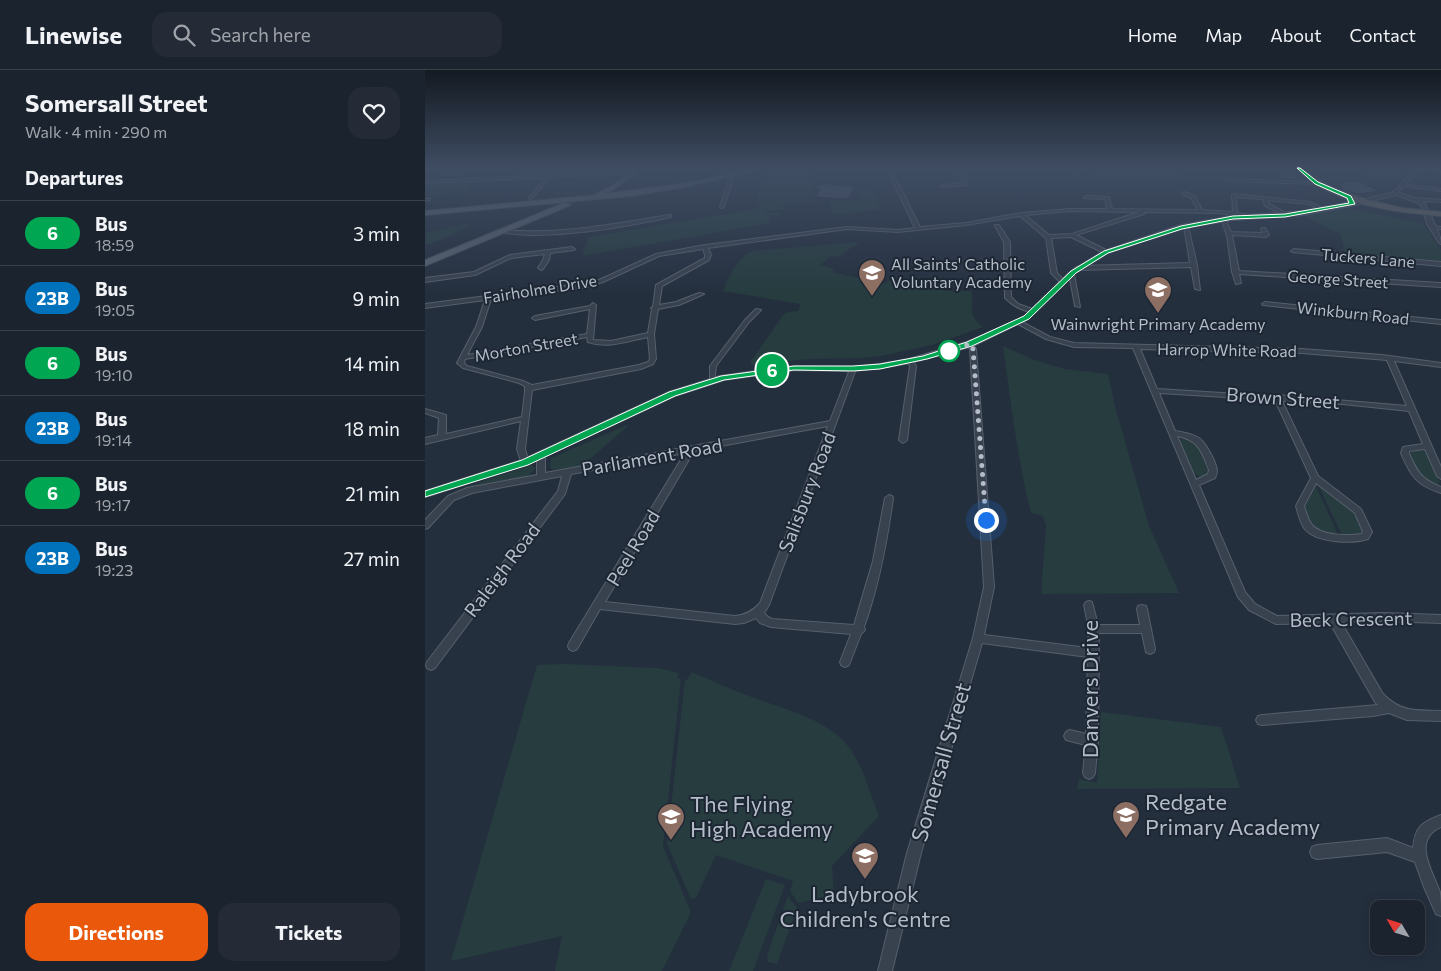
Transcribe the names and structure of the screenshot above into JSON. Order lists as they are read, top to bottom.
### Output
{
  "streets": {
    "street": [
      "Tuckers Lane",
      "George Street",
      "Fairholme Drive",
      "Winkburn Road",
      "Morton Street",
      "Harrop White Road",
      "Brown Street",
      "Parliament Road",
      "Salisbury Road",
      "Peel Road",
      "Raleigh Road",
      "Beck Crescent",
      "Danvers Drive",
      "Somersall Street"
    ]
  },
  "crossings": [
    ["Harrop White Road", "Beck Crescent"],
    ["Brown Street", "Beck Crescent"],
    ["Parliament Road", "Salisbury Road"],
    ["Parliament Road", "Peel Road"],
    ["Parliament Road", "Raleigh Road"]
  ],
  "places": {
    "school or university": [
      "All Saints' Catholic Voluntary Academy",
      "Wainwright Primary Academy",
      "Redgate Primary Academy",
      "The Flying High Academy",
      "Ladybrook Children's Centre"
    ]
  },
  "lines": ["bus line 6"],
  "north": "top left",
  "page": {
    "header": "Linewise",
    "search": "Search here",
    "nav": [
      "Home",
      "Map",
      "About",
      "Contact"
    ],
    "heading": [
      ["Somersall Street", "Walk · 4 min · 290 m"],
      "Departures"
    ],
    "on_map": "6",
    "list": [
      {
        "mark": "6",
        "name": "Bus",
        "note": "18:59",
        "value": "3 min"
      },
      {
        "mark": "23B",
        "name": "Bus",
        "note": "19:05",
        "value": "9 min"
      },
      {
        "mark": "6",
        "name": "Bus",
        "note": "19:10",
        "value": "14 min"
      },
      {
        "mark": "23B",
        "name": "Bus",
        "note": "19:14",
        "value": "18 min"
      },
      {
        "mark": "6",
        "name": "Bus",
        "note": "19:17",
        "value": "21 min"
      },
      {
        "mark": "23B",
        "name": "Bus",
        "note": "19:23",
        "value": "27 min"
      }
    ],
    "buttons": ["Directions", "Tickets"]
  }
}
